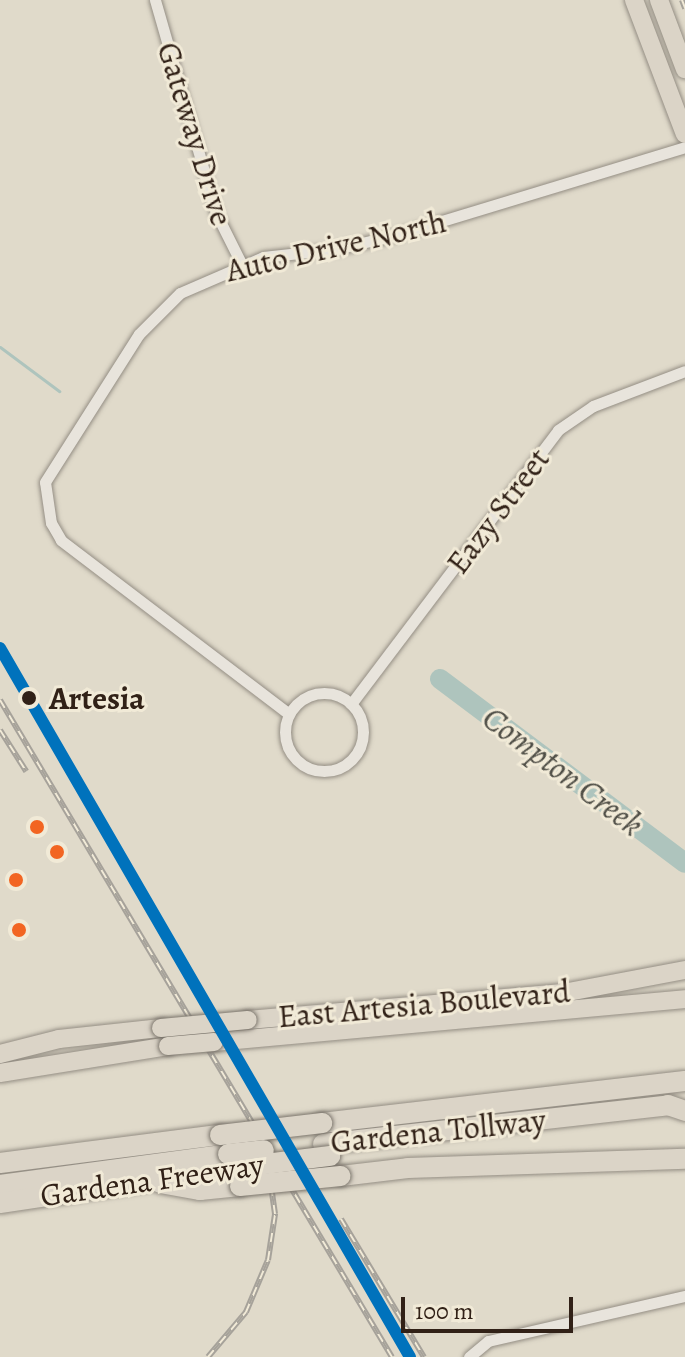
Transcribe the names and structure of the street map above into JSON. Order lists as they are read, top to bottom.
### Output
{
  "streets": {
    "highway": ["Gardena Tollway", "Gardena Freeway"],
    "main road": ["East Artesia Boulevard"],
    "street": ["Gateway Drive", "Auto Drive North", "Eazy Street"]
  },
  "crossings": [
    ["Gateway Drive", "Auto Drive North"],
    ["Auto Drive North", "Eazy Street"],
    ["Gardena Tollway", "Gardena Freeway"]
  ],
  "water": ["Compton Creek"],
  "places": ["Artesia"],
  "scale_bar": "100 m"
}
